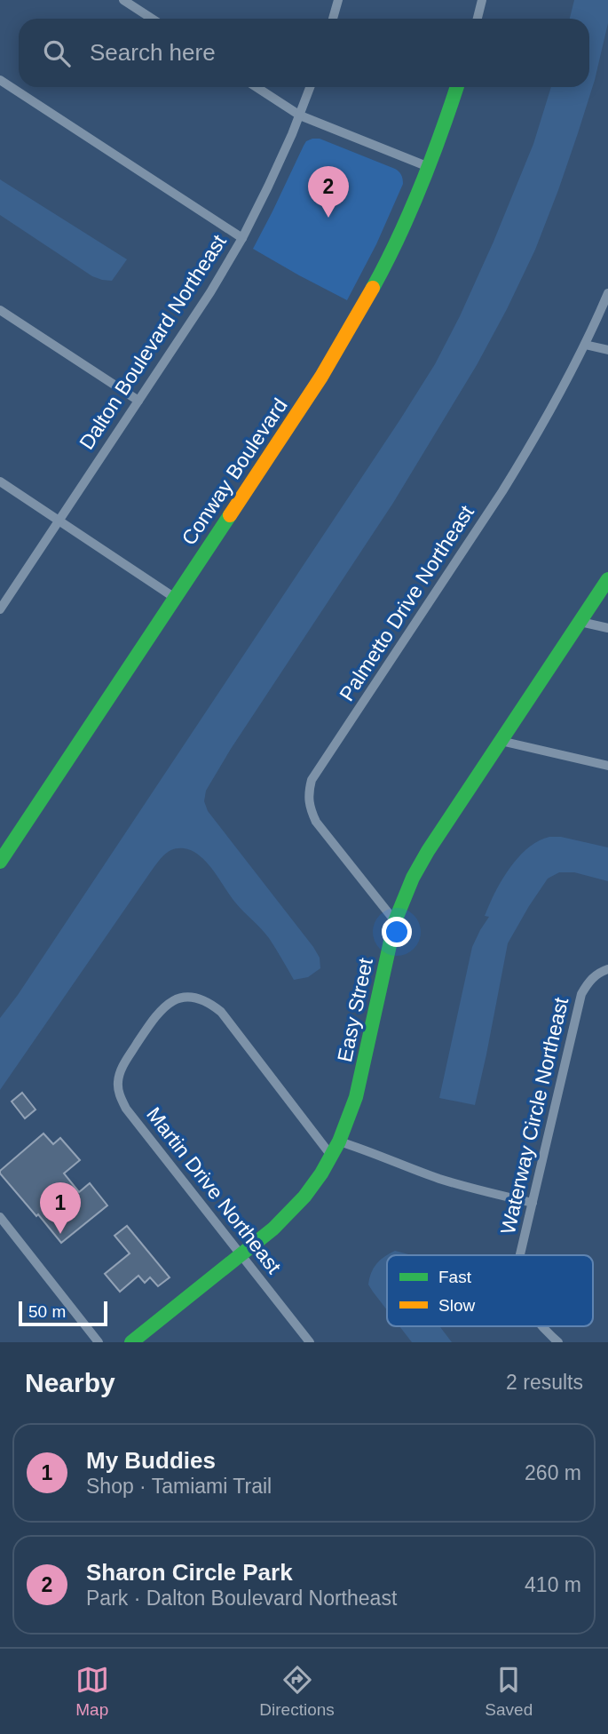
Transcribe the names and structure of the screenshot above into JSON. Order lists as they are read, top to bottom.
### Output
{
  "streets": {
    "street": [
      "Dalton Boulevard Northeast",
      "Conway Boulevard",
      "Palmetto Drive Northeast",
      "Easy Street",
      "Waterway Circle Northeast",
      "Martin Drive Northeast"
    ]
  },
  "crossings": [
    ["Palmetto Drive Northeast", "Easy Street"],
    ["Easy Street", "Martin Drive Northeast"]
  ],
  "legend": ["Fast", "Slow"],
  "scale_bar": "50 m",
  "page": {
    "search": "Search here",
    "pins": ["2", "1"],
    "scale": "50 m",
    "heading": ["Nearby", "2 results"],
    "list": [
      {
        "mark": "1",
        "name": "My Buddies",
        "note": "Shop · Tamiami Trail",
        "value": "260 m"
      },
      {
        "mark": "2",
        "name": "Sharon Circle Park",
        "note": "Park · Dalton Boulevard Northeast",
        "value": "410 m"
      }
    ],
    "nav": ["Map", "Directions", "Saved"]
  }
}
